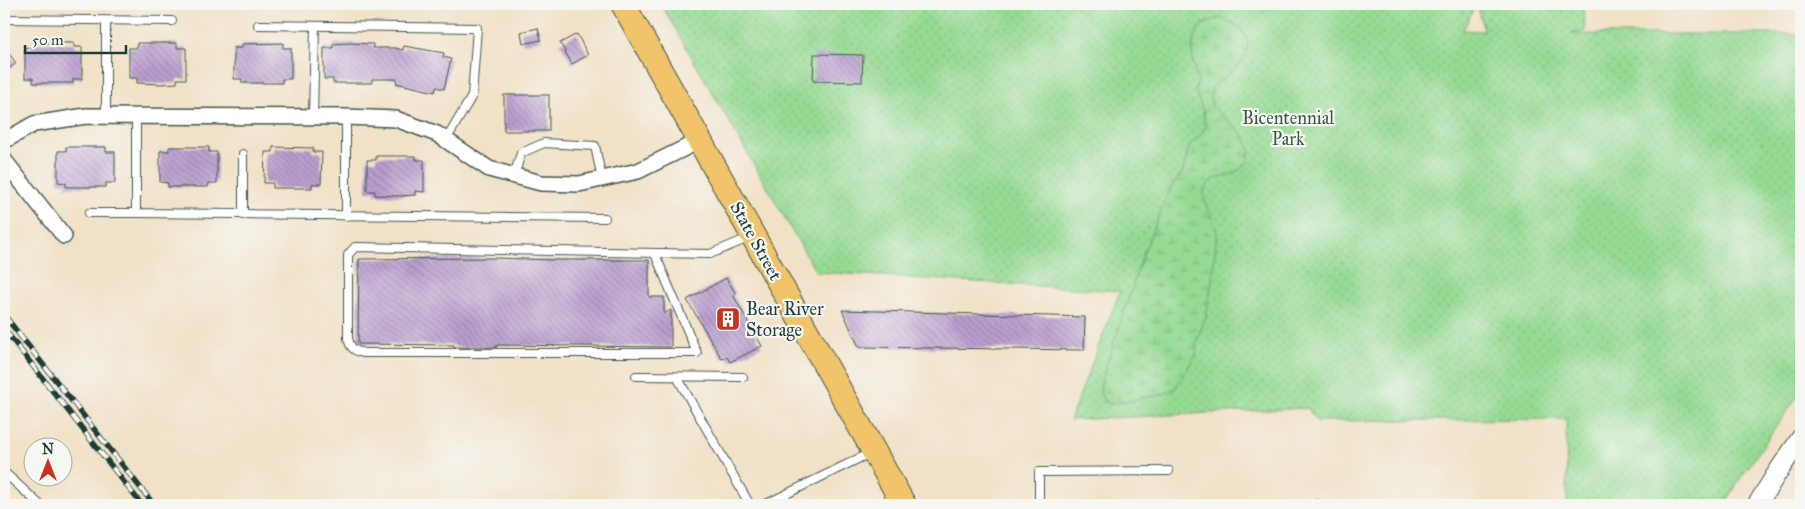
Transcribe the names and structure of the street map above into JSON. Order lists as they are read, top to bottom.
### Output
{
  "streets": {
    "main road": ["State Street"]
  },
  "parks": ["Bicentennial Park"],
  "places": {
    "building": ["Bear River Storage"]
  },
  "scale_bar": "50 m",
  "north": "top"
}
